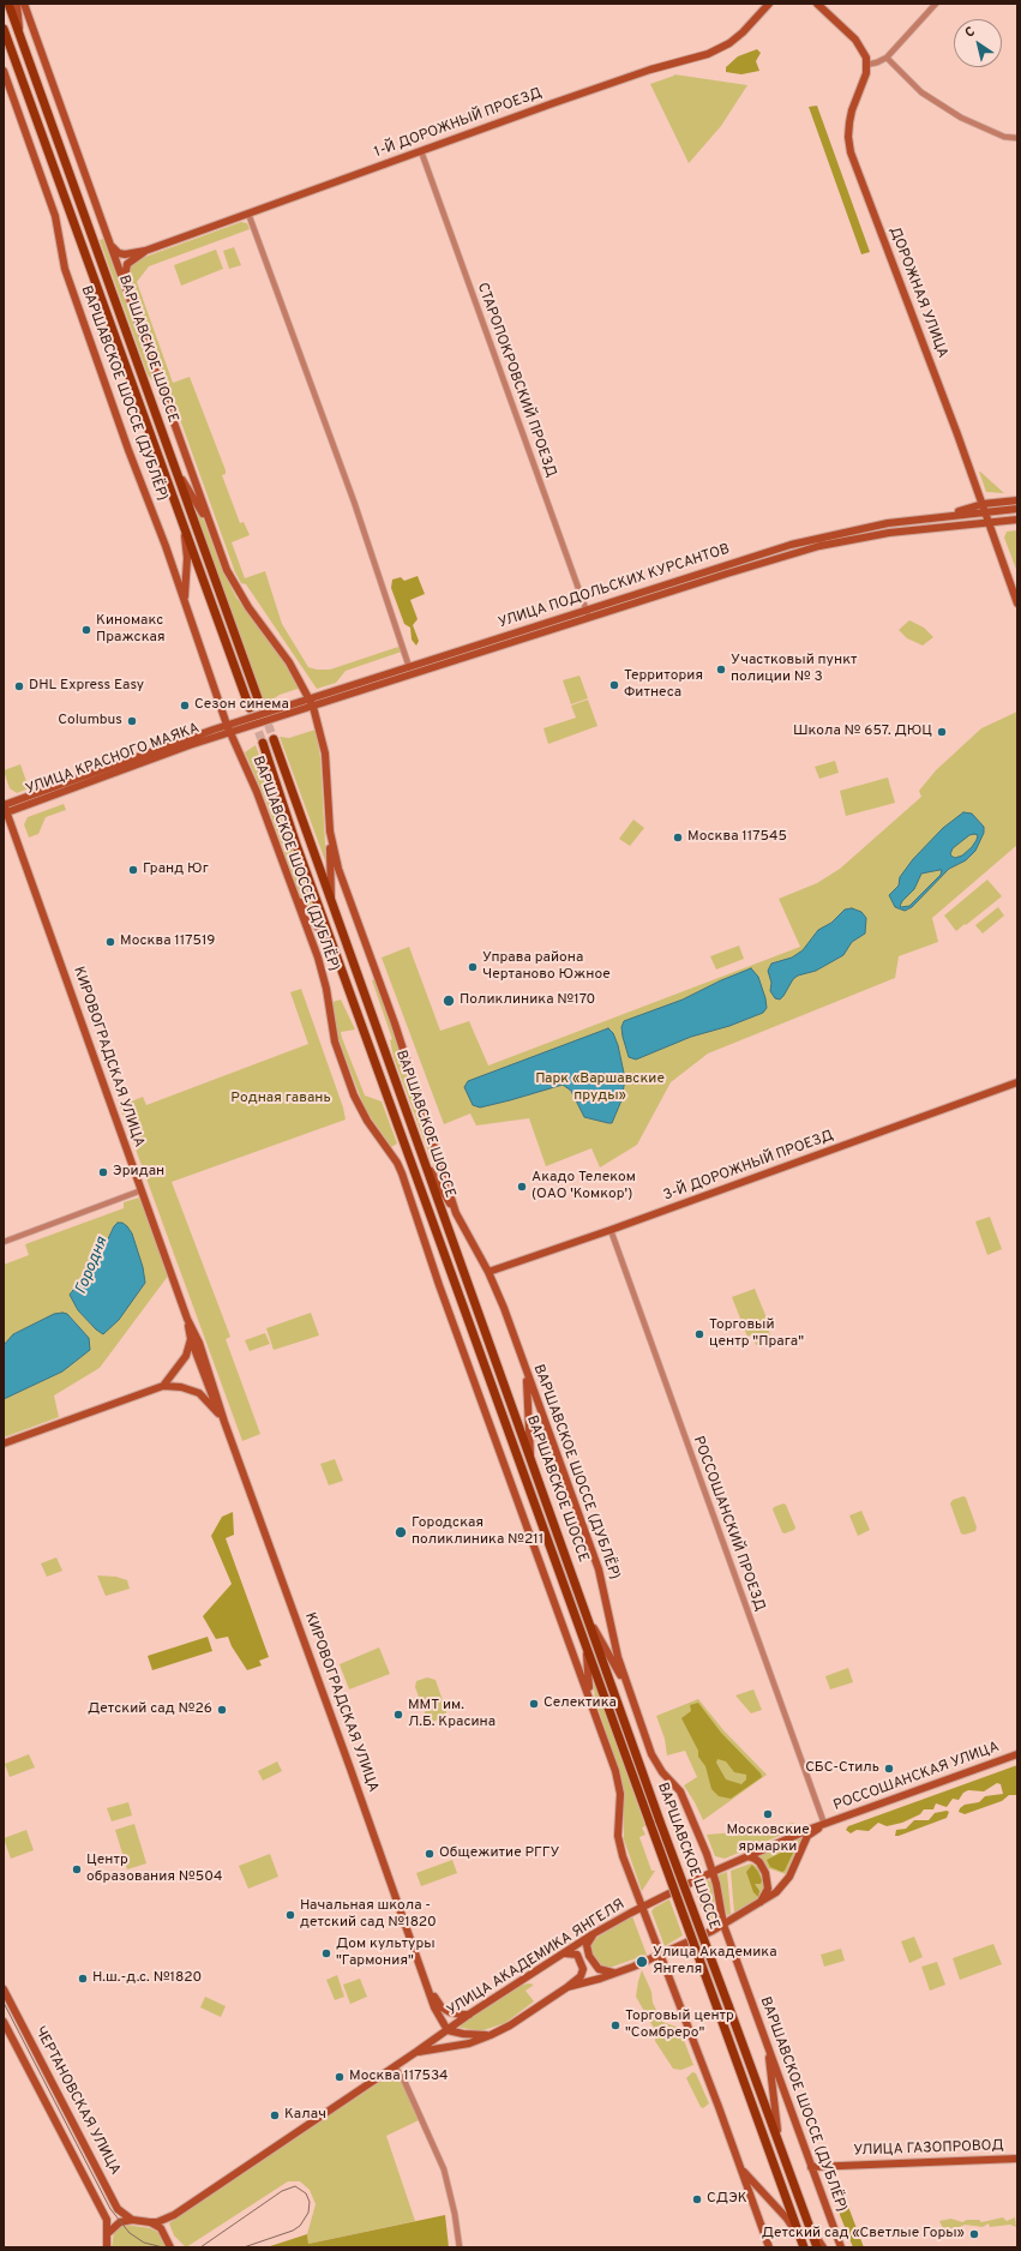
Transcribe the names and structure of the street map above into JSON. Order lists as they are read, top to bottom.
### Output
{
  "streets": {
    "main road": [
      "1-Й ДОРОЖНЫЙ ПРОЕЗД",
      "ДОРОЖНАЯ УЛИЦА",
      "ВАРШАВСКОЕ ШОССЕ",
      "ВАРШАВСКОЕ ШОССЕ (ДУБЛЁР)",
      "УЛИЦА ПОДОЛЬСКИХ КУРСАНТОВ",
      "УЛИЦА КРАСНОГО МАЯКА",
      "КИРОВОГРАДСКАЯ УЛИЦА",
      "3-Й ДОРОЖНЫЙ ПРОЕЗД",
      "РОССОШАНСКАЯ УЛИЦА",
      "УЛИЦА АКАДЕМИКА ЯНГЕЛЯ",
      "ЧЕРТАНОВСКАЯ УЛИЦА",
      "УЛИЦА ГАЗОПРОВОД"
    ],
    "street": ["СТАРОПОКРОВСКИЙ ПРОЕЗД", "РОССОШАНСКИЙ ПРОЕЗД"]
  },
  "crossings": [
    ["1-Й ДОРОЖНЫЙ ПРОЕЗД", "СТАРОПОКРОВСКИЙ ПРОЕЗД"],
    ["ДОРОЖНАЯ УЛИЦА", "УЛИЦА ПОДОЛЬСКИХ КУРСАНТОВ"],
    ["СТАРОПОКРОВСКИЙ ПРОЕЗД", "УЛИЦА ПОДОЛЬСКИХ КУРСАНТОВ"],
    ["ВАРШАВСКОЕ ШОССЕ (ДУБЛЁР)", "УЛИЦА ПОДОЛЬСКИХ КУРСАНТОВ"],
    ["ВАРШАВСКОЕ ШОССЕ (ДУБЛЁР)", "УЛИЦА КРАСНОГО МАЯКА"],
    ["ВАРШАВСКОЕ ШОССЕ (ДУБЛЁР)", "3-Й ДОРОЖНЫЙ ПРОЕЗД"],
    ["ВАРШАВСКОЕ ШОССЕ (ДУБЛЁР)", "РОССОШАНСКАЯ УЛИЦА"],
    ["ВАРШАВСКОЕ ШОССЕ (ДУБЛЁР)", "УЛИЦА АКАДЕМИКА ЯНГЕЛЯ"],
    ["ВАРШАВСКОЕ ШОССЕ (ДУБЛЁР)", "УЛИЦА ГАЗОПРОВОД"],
    ["УЛИЦА ПОДОЛЬСКИХ КУРСАНТОВ", "УЛИЦА КРАСНОГО МАЯКА"],
    ["УЛИЦА КРАСНОГО МАЯКА", "КИРОВОГРАДСКАЯ УЛИЦА"],
    ["КИРОВОГРАДСКАЯ УЛИЦА", "УЛИЦА АКАДЕМИКА ЯНГЕЛЯ"],
    ["3-Й ДОРОЖНЫЙ ПРОЕЗД", "РОССОШАНСКИЙ ПРОЕЗД"],
    ["РОССОШАНСКИЙ ПРОЕЗД", "РОССОШАНСКАЯ УЛИЦА"],
    ["РОССОШАНСКАЯ УЛИЦА", "УЛИЦА АКАДЕМИКА ЯНГЕЛЯ"]
  ],
  "water": ["Городня"],
  "parks": ["Парк «Варшавские пруды»", "Родная гавань"],
  "places": [
    "Киномакс Пражская",
    "Участковый пункт полиции № 3",
    "Территория Фитнеса",
    "DHL Express Easy",
    "Сезон синема",
    "Columbus",
    "Школа № 657. ДЮЦ",
    "Москва 117545",
    "Гранд Юг",
    "Москва 117519",
    "Управа района Чертаново Южное",
    "Поликлиника №170",
    "Эридан",
    "Акадо Телеком (ОАО 'Комкор')",
    "Торговый центр \"Прага\"",
    "Городская поликлиника №211",
    "Селектика",
    "Детский сад №26",
    "ММТ им. Л.Б. Красина",
    "СБС-Стиль",
    "Московские ярмарки",
    "Общежитие РГГУ",
    "Центр образования №504",
    "Начальная школа - детский сад №1820",
    "Дом культуры \"Гармония\"",
    "Улица Академика Янгеля",
    "Н.ш.-д.с. №1820",
    "Торговый центр \"Сомбреро\"",
    "Москва 117534",
    "Калач",
    "СДЭК",
    "Детский сад «Светлые Горы»"
  ],
  "north": "top left"
}
